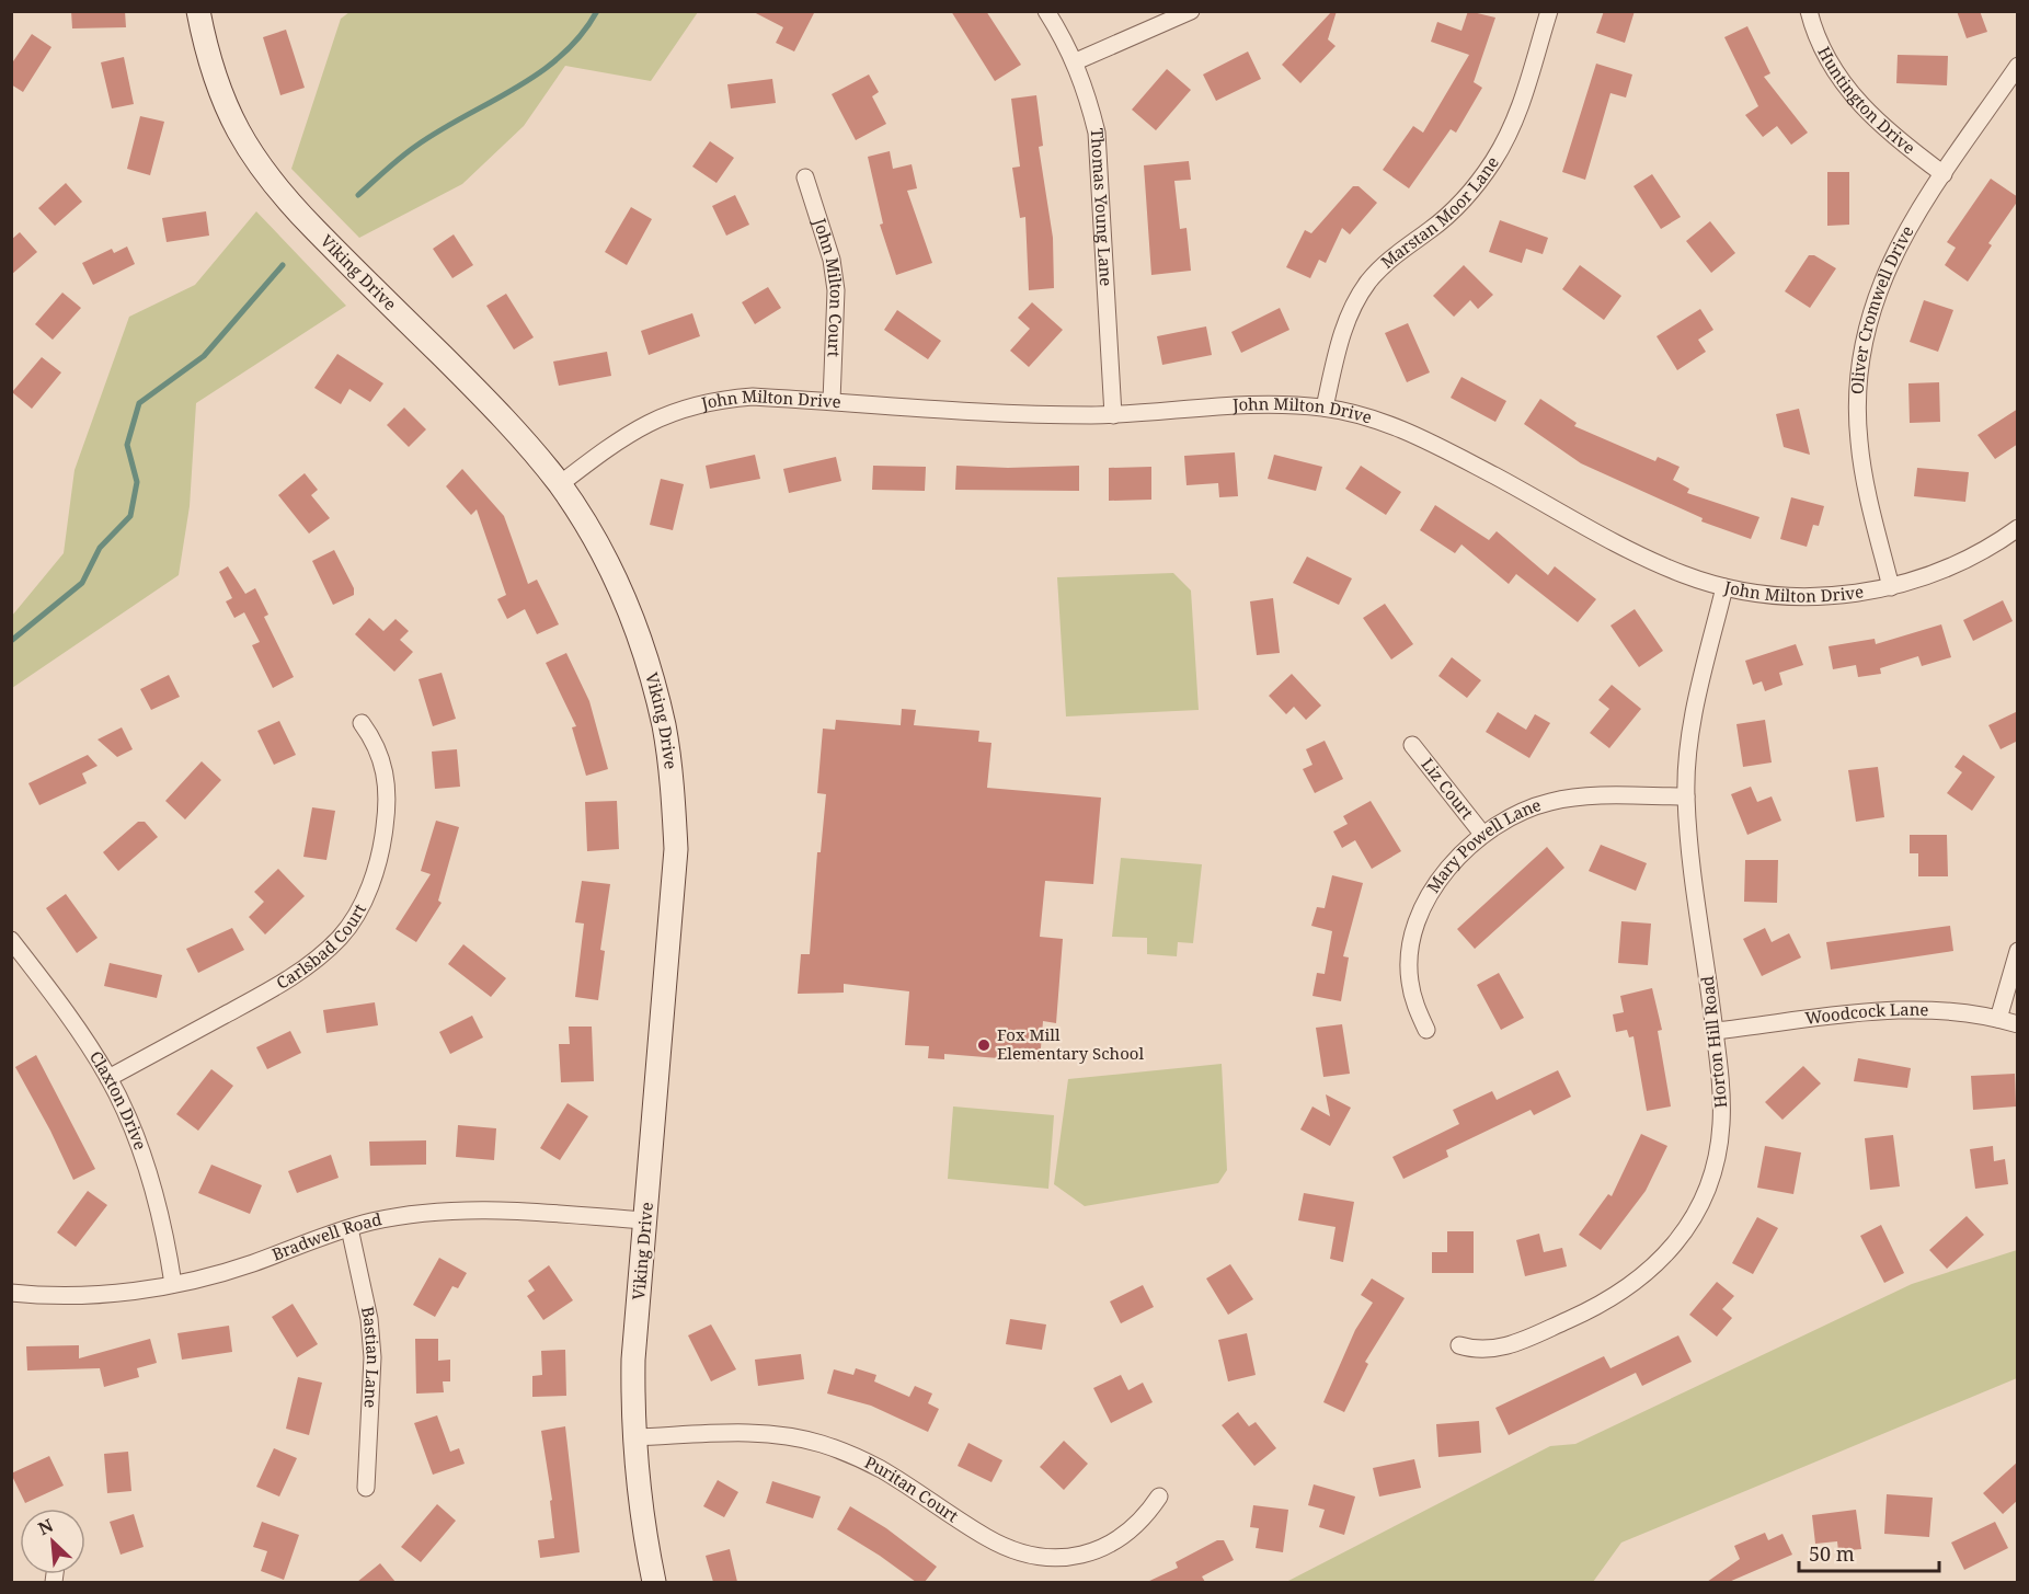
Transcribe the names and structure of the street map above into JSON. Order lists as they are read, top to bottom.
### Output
{
  "streets": {
    "street": [
      "Huntington Drive",
      "Thomas Young Lane",
      "Marstan Moor Lane",
      "Viking Drive",
      "John Milton Court",
      "Oliver Cromwell Drive",
      "John Milton Drive",
      "Liz Court",
      "Mary Powell Lane",
      "Carlsbad Court",
      "Woodcock Lane",
      "Horton Hill Road",
      "Claxton Drive",
      "Bradwell Road",
      "Bastian Lane",
      "Puritan Court"
    ]
  },
  "crossings": [
    ["Huntington Drive", "Oliver Cromwell Drive"],
    ["Thomas Young Lane", "John Milton Drive"],
    ["Marstan Moor Lane", "John Milton Drive"],
    ["Viking Drive", "John Milton Drive"],
    ["Viking Drive", "Bradwell Road"],
    ["Viking Drive", "Puritan Court"],
    ["John Milton Court", "John Milton Drive"],
    ["Oliver Cromwell Drive", "John Milton Drive"],
    ["John Milton Drive", "Horton Hill Road"],
    ["Liz Court", "Mary Powell Lane"],
    ["Mary Powell Lane", "Horton Hill Road"],
    ["Carlsbad Court", "Claxton Drive"],
    ["Woodcock Lane", "Horton Hill Road"],
    ["Claxton Drive", "Bradwell Road"],
    ["Bradwell Road", "Bastian Lane"]
  ],
  "places": ["Fox Mill Elementary School"],
  "scale_bar": "50 m",
  "north": "top left"
}
